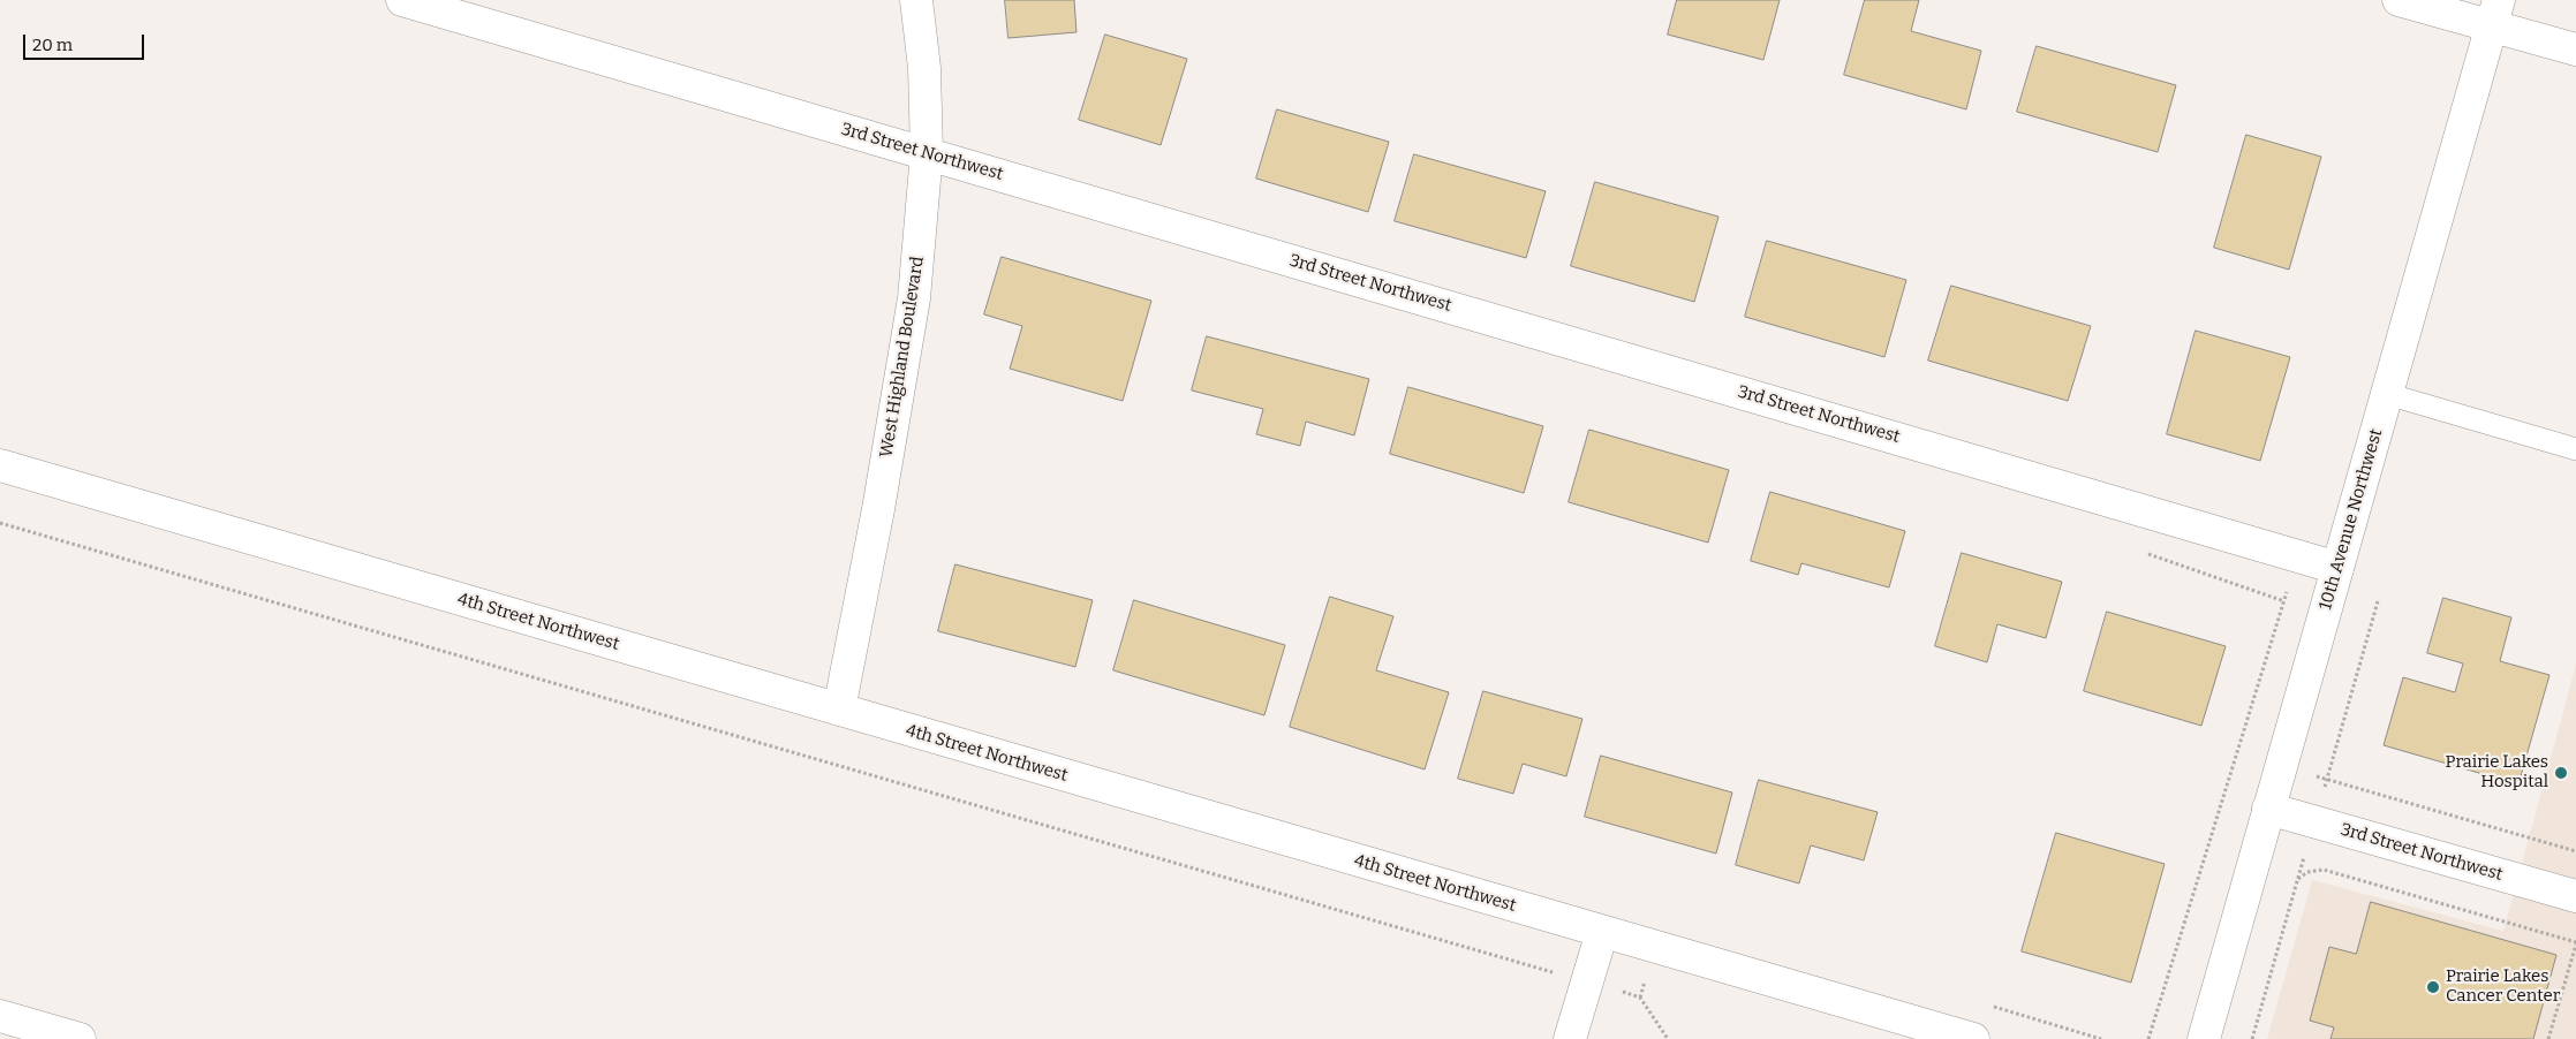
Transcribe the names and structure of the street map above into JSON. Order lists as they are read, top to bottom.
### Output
{
  "streets": {
    "street": [
      "3rd Street Northwest",
      "West Highland Boulevard",
      "10th Avenue Northwest",
      "4th Street Northwest"
    ]
  },
  "crossings": [
    ["3rd Street Northwest", "West Highland Boulevard"],
    ["3rd Street Northwest", "10th Avenue Northwest"],
    ["West Highland Boulevard", "4th Street Northwest"]
  ],
  "places": ["Prairie Lakes Hospital", "Prairie Lakes Cancer Center"],
  "scale_bar": "20 m"
}
